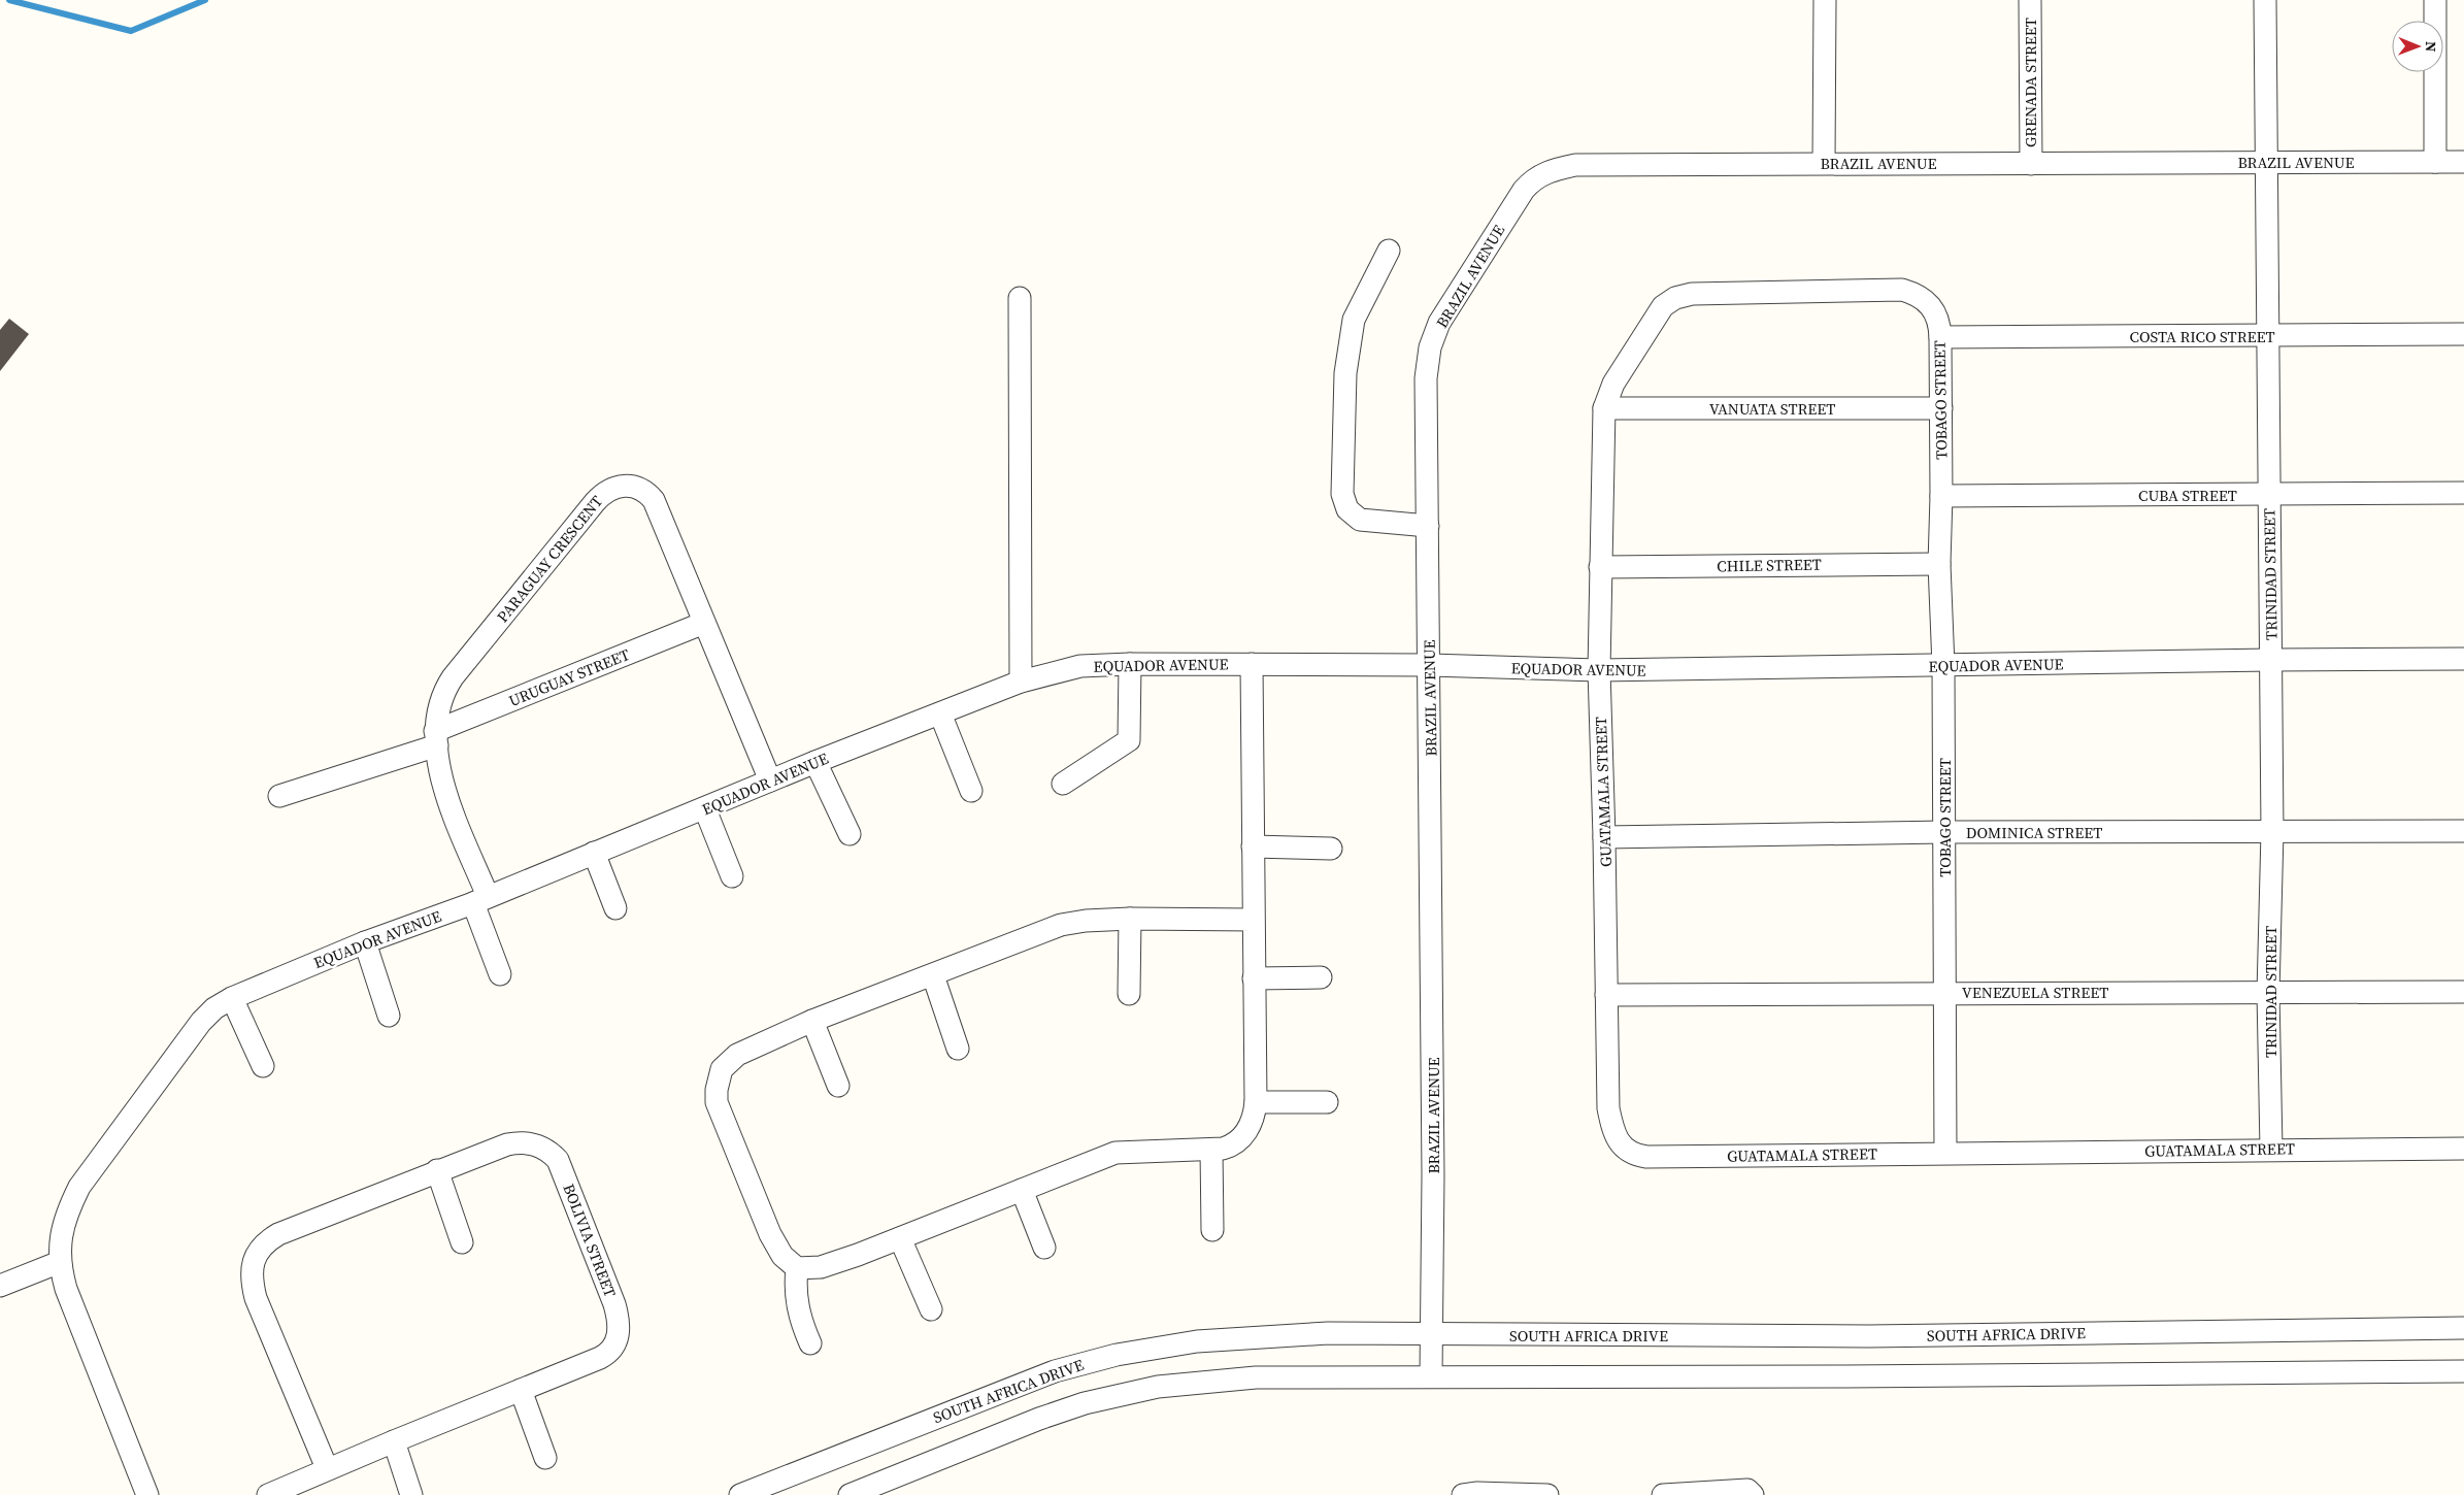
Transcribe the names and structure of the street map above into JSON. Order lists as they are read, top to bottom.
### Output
{
  "streets": {
    "street": [
      "GRENADA STREET",
      "BRAZIL AVENUE",
      "COSTA RICO STREET",
      "TOBAGO STREET",
      "VANUATA STREET",
      "CUBA STREET",
      "PARAGUAY CRESCENT",
      "CHILE STREET",
      "TRINIDAD STREET",
      "EQUADOR AVENUE",
      "URUGUAY STREET",
      "GUATAMALA STREET",
      "DOMINICA STREET",
      "VENEZUELA STREET",
      "BOLIVIA STREET",
      "SOUTH AFRICA DRIVE"
    ]
  },
  "crossings": [
    ["GRENADA STREET", "BRAZIL AVENUE"],
    ["BRAZIL AVENUE", "TRINIDAD STREET"],
    ["BRAZIL AVENUE", "EQUADOR AVENUE"],
    ["BRAZIL AVENUE", "SOUTH AFRICA DRIVE"],
    ["COSTA RICO STREET", "TOBAGO STREET"],
    ["COSTA RICO STREET", "TRINIDAD STREET"],
    ["TOBAGO STREET", "VANUATA STREET"],
    ["TOBAGO STREET", "CUBA STREET"],
    ["TOBAGO STREET", "CHILE STREET"],
    ["TOBAGO STREET", "EQUADOR AVENUE"],
    ["TOBAGO STREET", "GUATAMALA STREET"],
    ["TOBAGO STREET", "DOMINICA STREET"],
    ["TOBAGO STREET", "VENEZUELA STREET"],
    ["CUBA STREET", "TRINIDAD STREET"],
    ["PARAGUAY CRESCENT", "EQUADOR AVENUE"],
    ["PARAGUAY CRESCENT", "URUGUAY STREET"],
    ["TRINIDAD STREET", "EQUADOR AVENUE"],
    ["TRINIDAD STREET", "GUATAMALA STREET"],
    ["TRINIDAD STREET", "DOMINICA STREET"],
    ["TRINIDAD STREET", "VENEZUELA STREET"],
    ["EQUADOR AVENUE", "GUATAMALA STREET"],
    ["GUATAMALA STREET", "DOMINICA STREET"],
    ["GUATAMALA STREET", "VENEZUELA STREET"]
  ],
  "north": "right"
}
